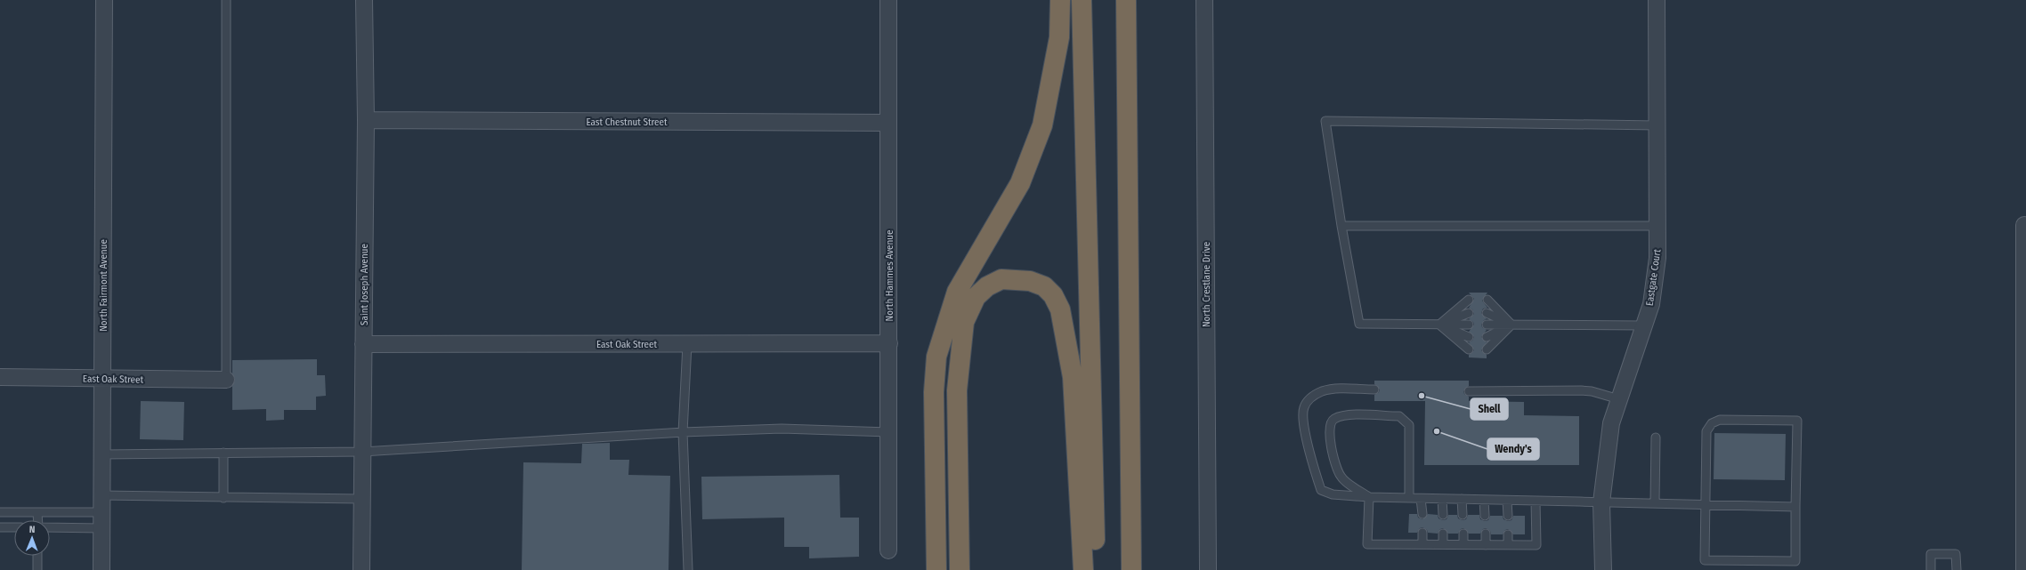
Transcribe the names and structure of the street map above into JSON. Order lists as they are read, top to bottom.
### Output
{
  "streets": {
    "street": [
      "East Chestnut Street",
      "North Hammes Avenue",
      "Eastgate Court",
      "Saint Joseph Avenue",
      "North Crestlane Drive",
      "North Fairmont Avenue",
      "East Oak Street"
    ]
  },
  "crossings": [
    ["East Chestnut Street", "North Hammes Avenue"],
    ["East Chestnut Street", "Saint Joseph Avenue"],
    ["North Hammes Avenue", "East Oak Street"],
    ["Saint Joseph Avenue", "East Oak Street"],
    ["North Fairmont Avenue", "East Oak Street"]
  ],
  "places": ["Shell", "Wendy's"],
  "north": "top"
}
